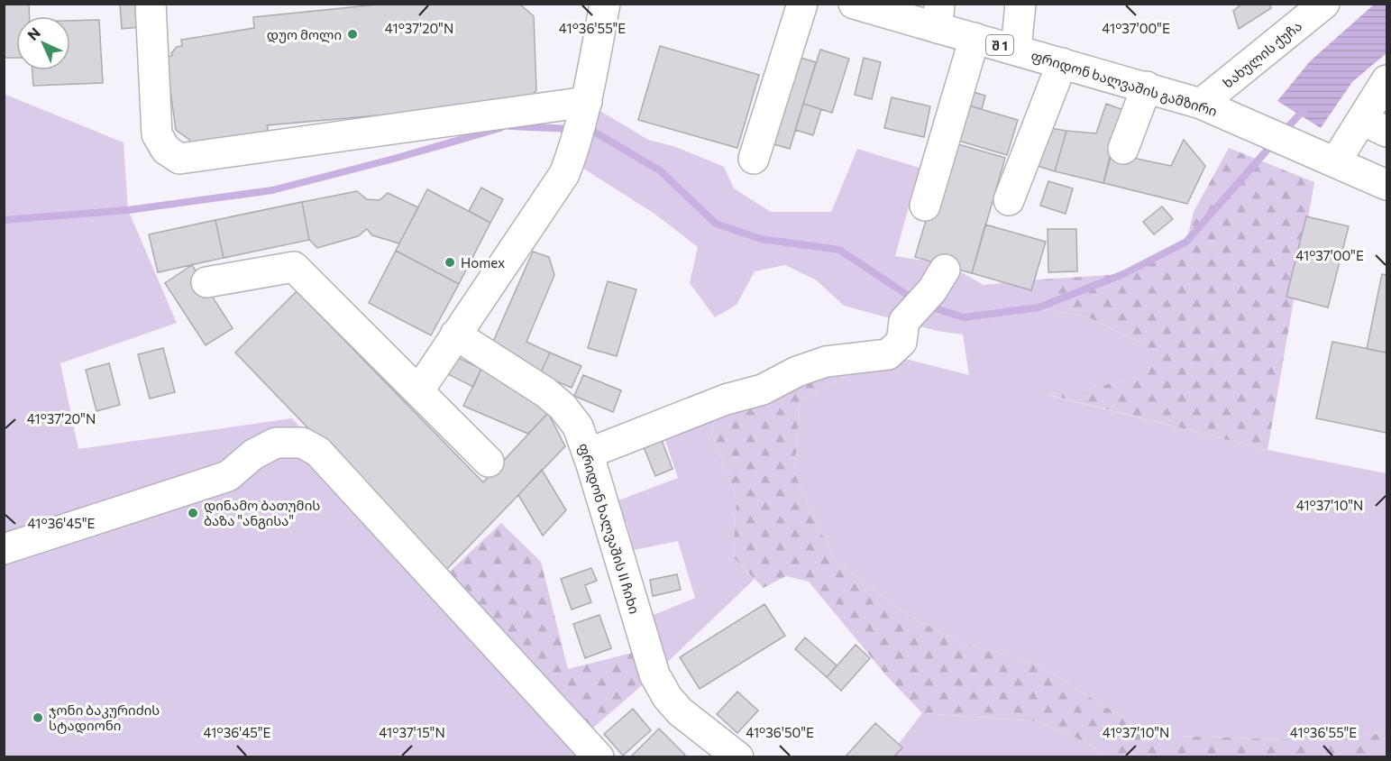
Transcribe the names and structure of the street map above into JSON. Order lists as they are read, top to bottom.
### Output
{
  "streets": {
    "main road": [
      "შ 1",
      "ხახულის ქუჩა",
      "ფრიდონ ხალვაშის გამზირი",
      "ფრიდონ ხალვაშის II ჩიხი"
    ]
  },
  "crossings": [
    ["ხახულის ქუჩა", "ფრიდონ ხალვაშის გამზირი"]
  ],
  "places": [
    "დუო მოლი",
    "Homex",
    "დინამო ბათუმის ბაზა \"ანგისა\"",
    "ჯონი ბაკურიძის სტადიონი"
  ],
  "north": "top left",
  "coordinates": [
    "41°37'20\"N",
    "41°36'55\"E",
    "41°37'00\"E",
    "41°37'10\"N",
    "41°36'45\"E",
    "41°37'15\"N",
    "41°36'50\"E"
  ]
}
